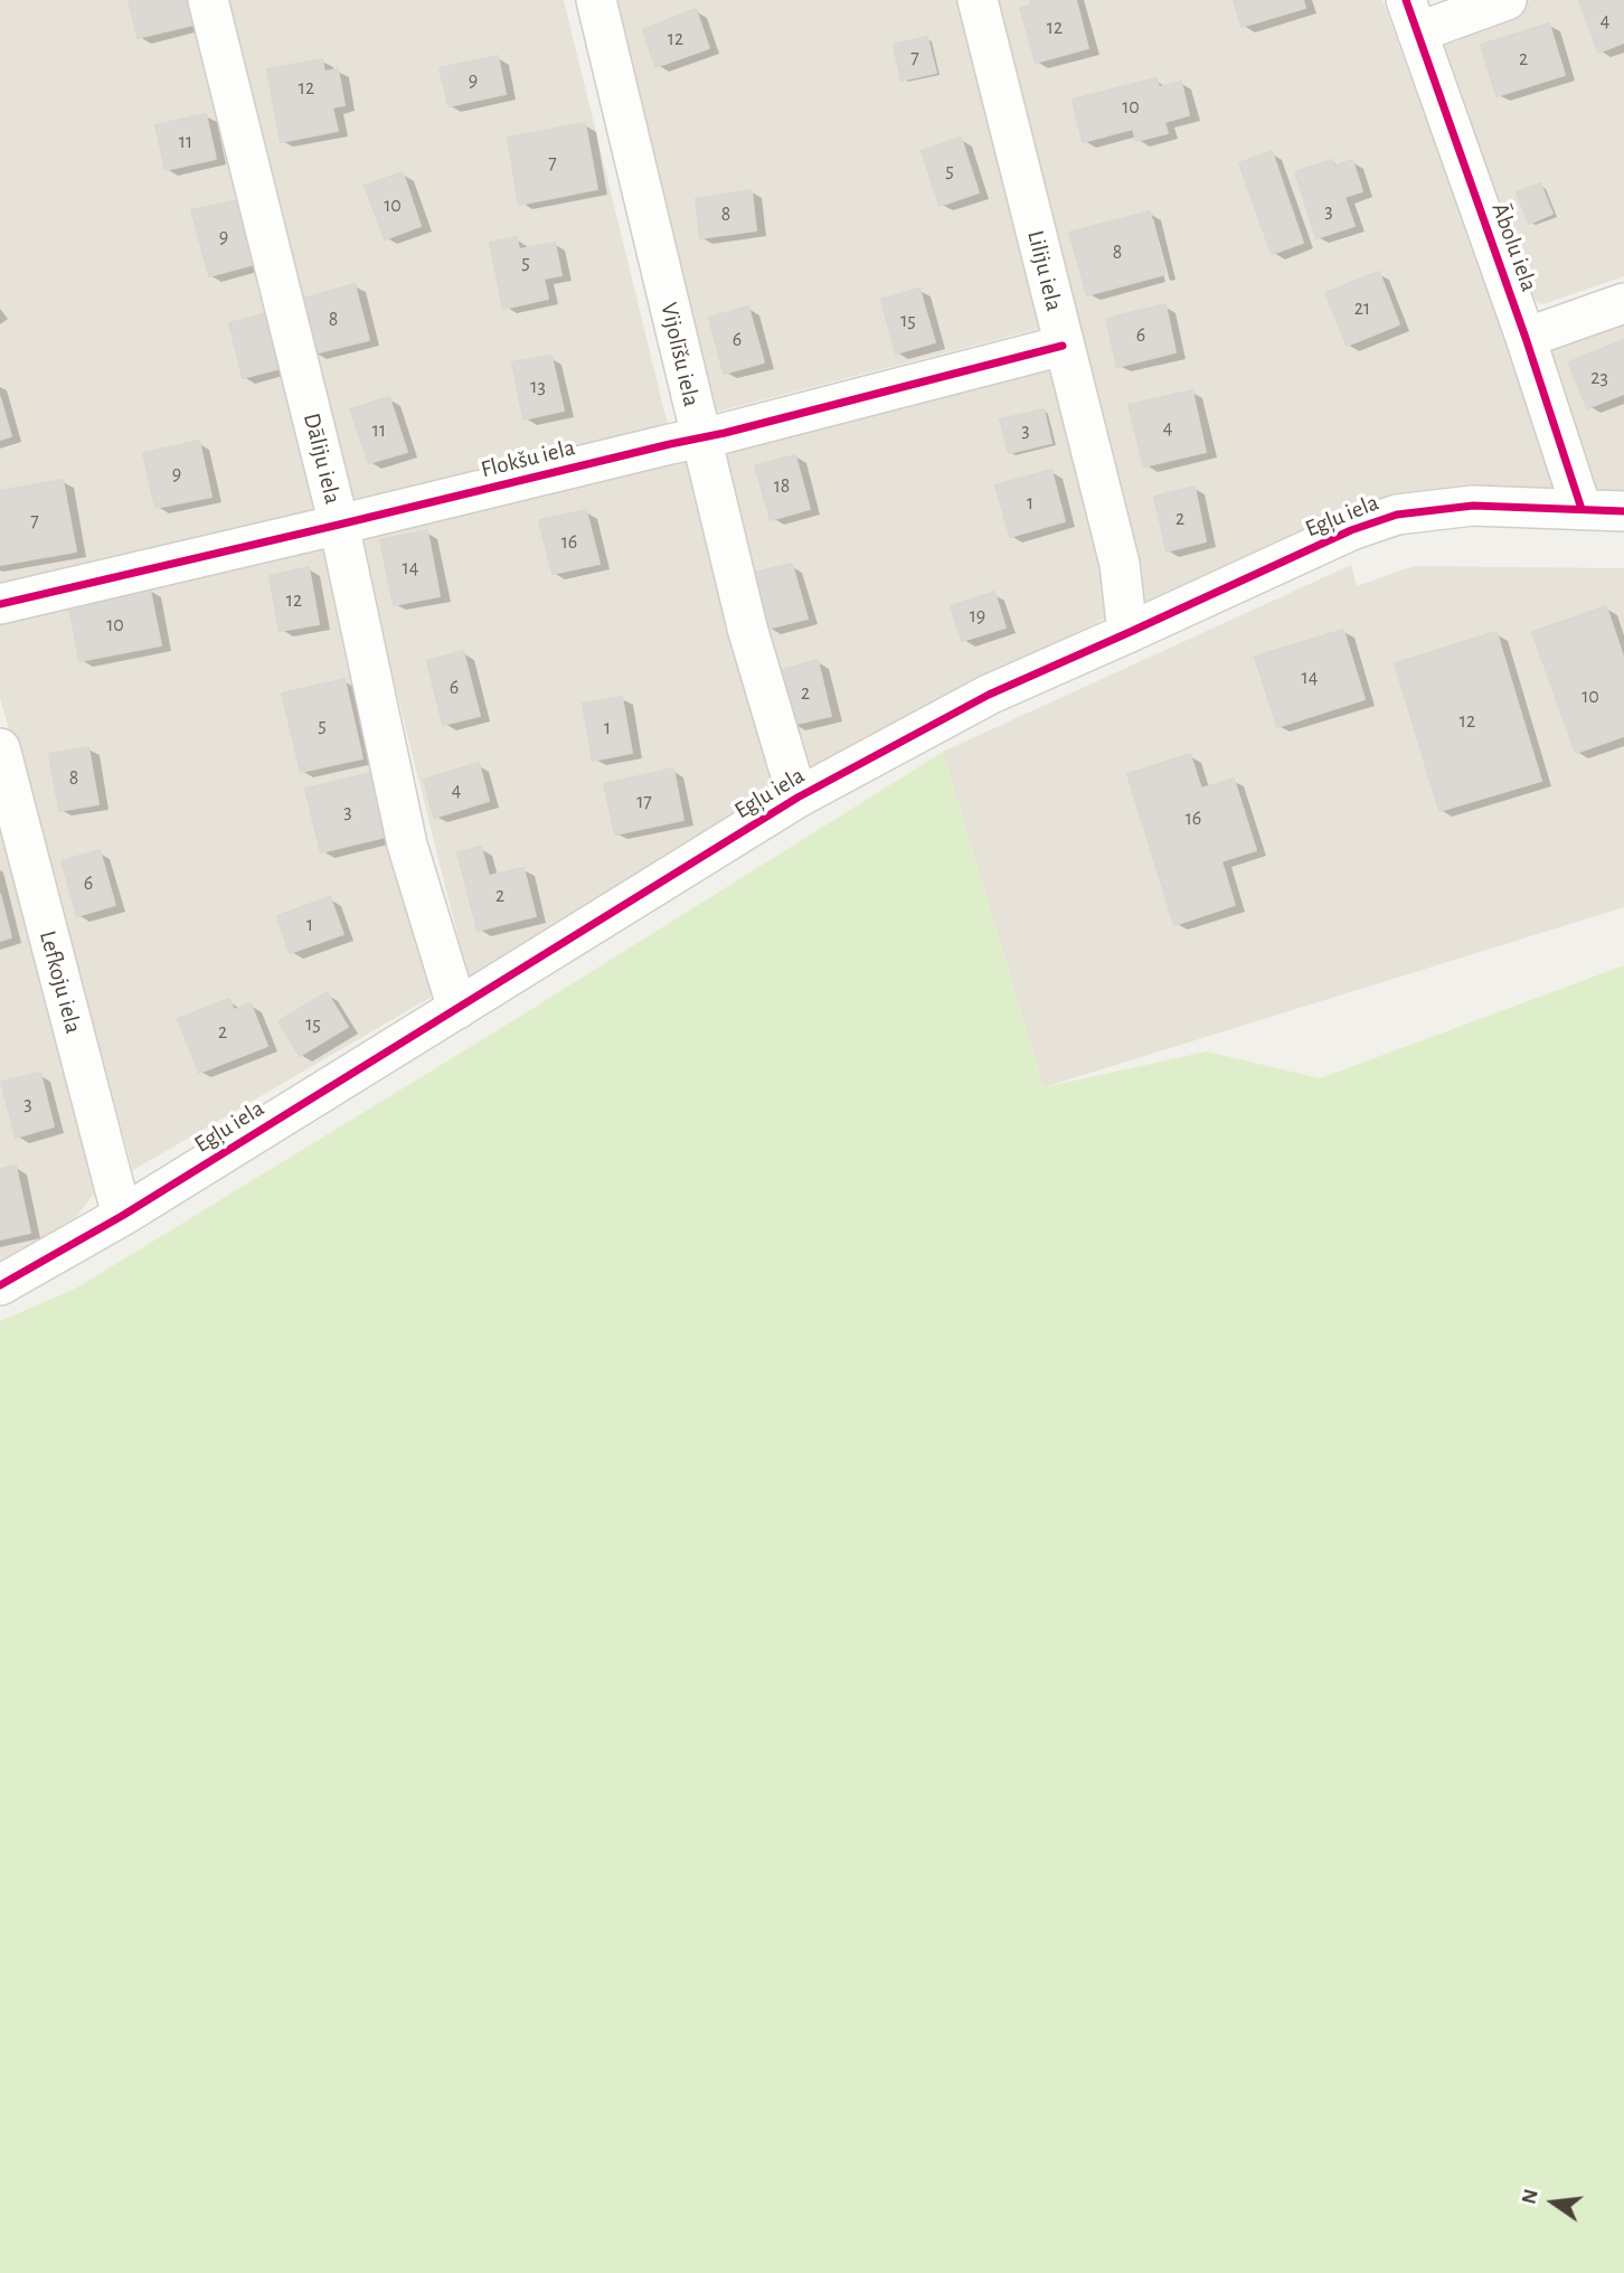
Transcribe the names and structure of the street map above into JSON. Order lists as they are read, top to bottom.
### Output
{
  "streets": {
    "street": [
      "Ābolu iela",
      "Liliju iela",
      "Vijolīšu iela",
      "Dāliju iela",
      "Flokšu iela",
      "Egļu iela",
      "Lefkoju iela"
    ]
  },
  "crossings": [
    ["Ābolu iela", "Egļu iela"],
    ["Liliju iela", "Flokšu iela"],
    ["Liliju iela", "Egļu iela"],
    ["Vijolīšu iela", "Flokšu iela"],
    ["Vijolīšu iela", "Egļu iela"],
    ["Dāliju iela", "Flokšu iela"],
    ["Dāliju iela", "Egļu iela"],
    ["Egļu iela", "Lefkoju iela"]
  ],
  "house_numbers": [
    "4",
    "12",
    "12",
    "7",
    "2",
    "9",
    "12",
    "10",
    "11",
    "7",
    "5",
    "10",
    "3",
    "8",
    "9",
    "8",
    "5",
    "21",
    "8",
    "15",
    "6",
    "6",
    "23",
    "13",
    "4",
    "11",
    "3",
    "9",
    "18",
    "1",
    "2",
    "7",
    "16",
    "14",
    "12",
    "19",
    "10",
    "14",
    "6",
    "2",
    "10",
    "12",
    "5",
    "1",
    "8",
    "4",
    "17",
    "3",
    "16",
    "6",
    "2",
    "1",
    "15",
    "2",
    "3"
  ],
  "north": "left"
}
